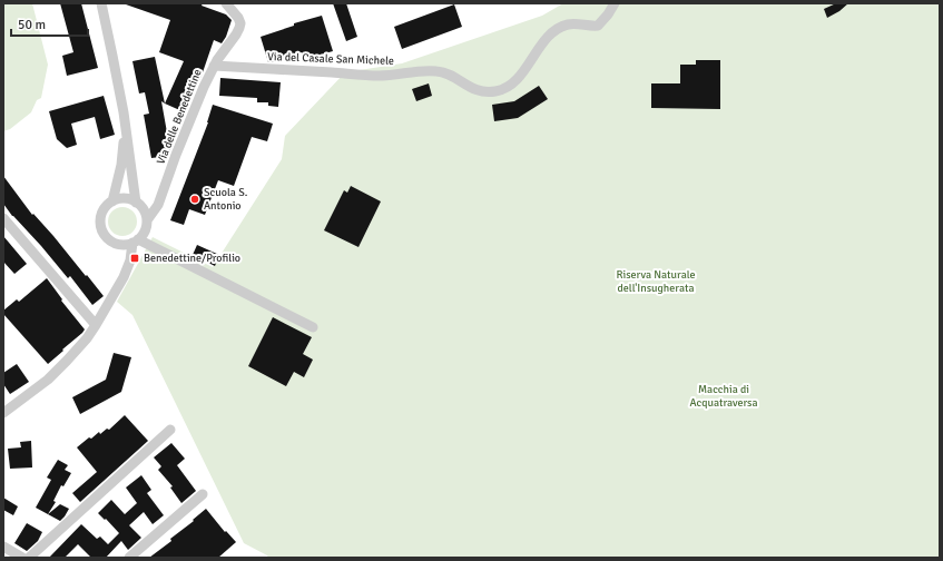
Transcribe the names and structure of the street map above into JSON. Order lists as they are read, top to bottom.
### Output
{
  "streets": {
    "street": ["Via del Casale San Michele", "Via delle Benedettine"]
  },
  "crossings": [
    ["Via del Casale San Michele", "Via delle Benedettine"]
  ],
  "parks": ["Riserva Naturale dell'Insugherata", "Macchia di Acquatraversa"],
  "places": {
    "other": ["Scuola S. Antonio"],
    "transit": ["Benedettine/Profilio"]
  },
  "scale_bar": "50 m"
}
